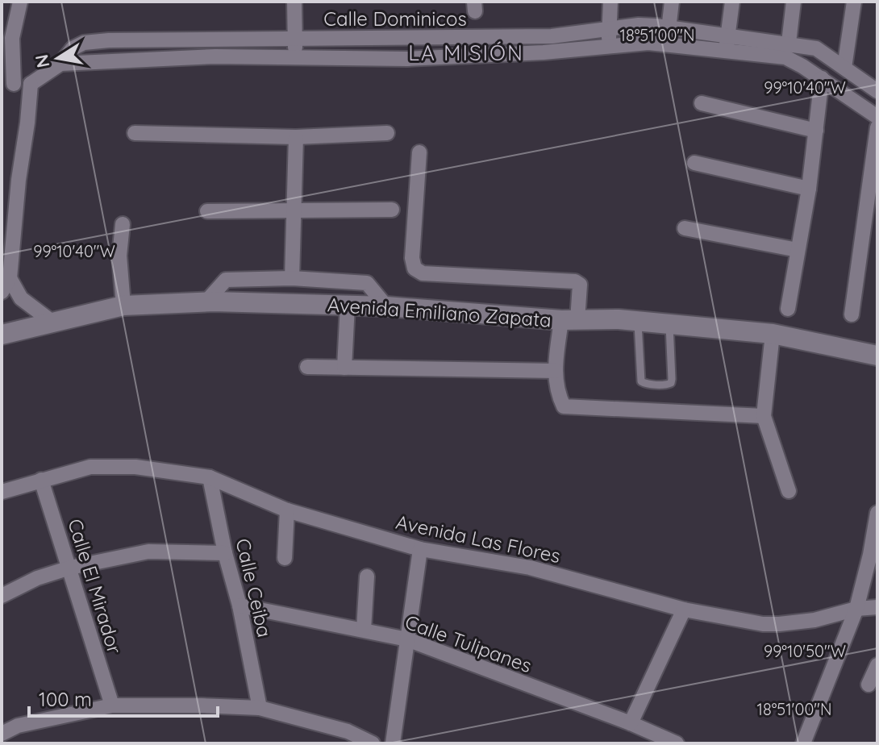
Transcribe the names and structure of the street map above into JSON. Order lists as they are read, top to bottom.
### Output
{
  "streets": {
    "main road": ["Avenida Emiliano Zapata"],
    "street": [
      "Calle Dominicos",
      "Avenida Las Flores",
      "Calle El Mirador",
      "Calle Ceiba",
      "Calle Tulipanes"
    ]
  },
  "crossings": [
    ["Avenida Las Flores", "Calle El Mirador"],
    ["Avenida Las Flores", "Calle Ceiba"],
    ["Calle Ceiba", "Calle Tulipanes"]
  ],
  "districts": ["LA MISIÓN"],
  "scale_bar": "100 m",
  "north": "left",
  "coordinates": ["18°51'00\"N", "99°10'40\"W", "99°10'50\"W"]
}
